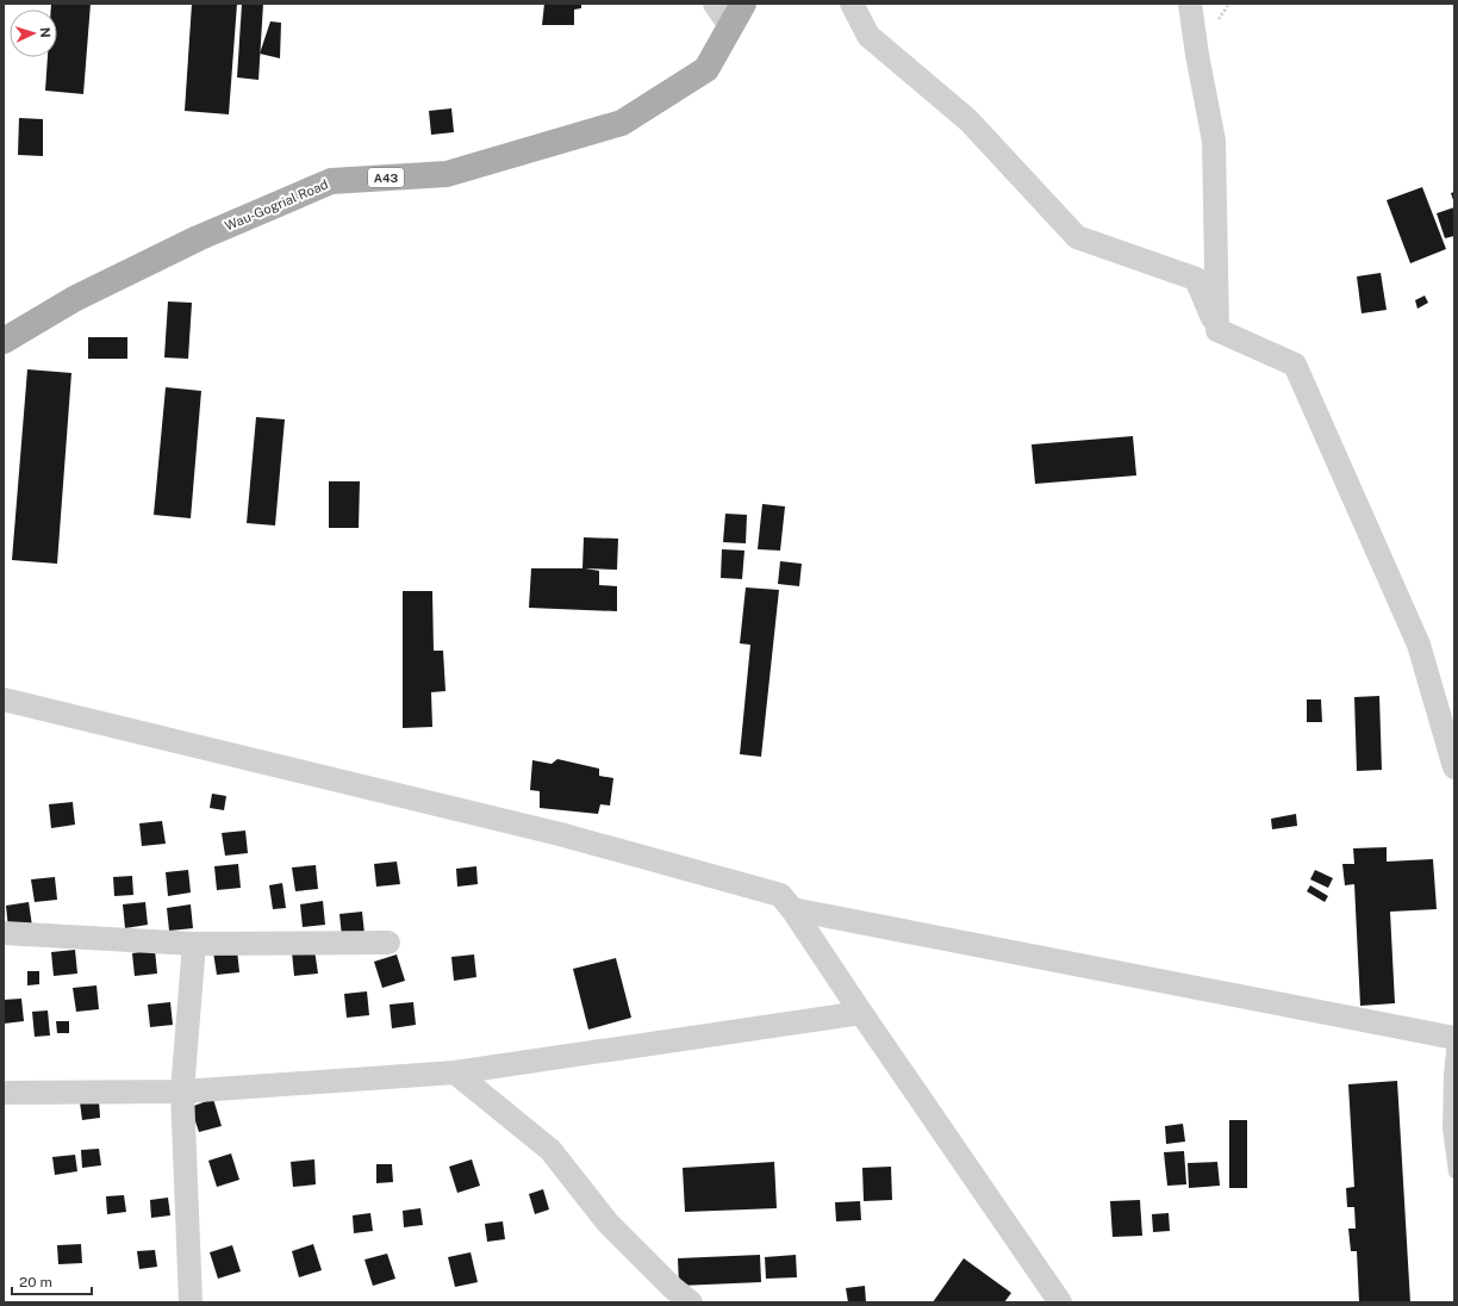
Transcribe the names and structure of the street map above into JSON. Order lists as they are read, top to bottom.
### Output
{
  "streets": {
    "main road": ["A43", "Wau-Gogrial Road"]
  },
  "scale_bar": "20 m",
  "north": "right"
}
